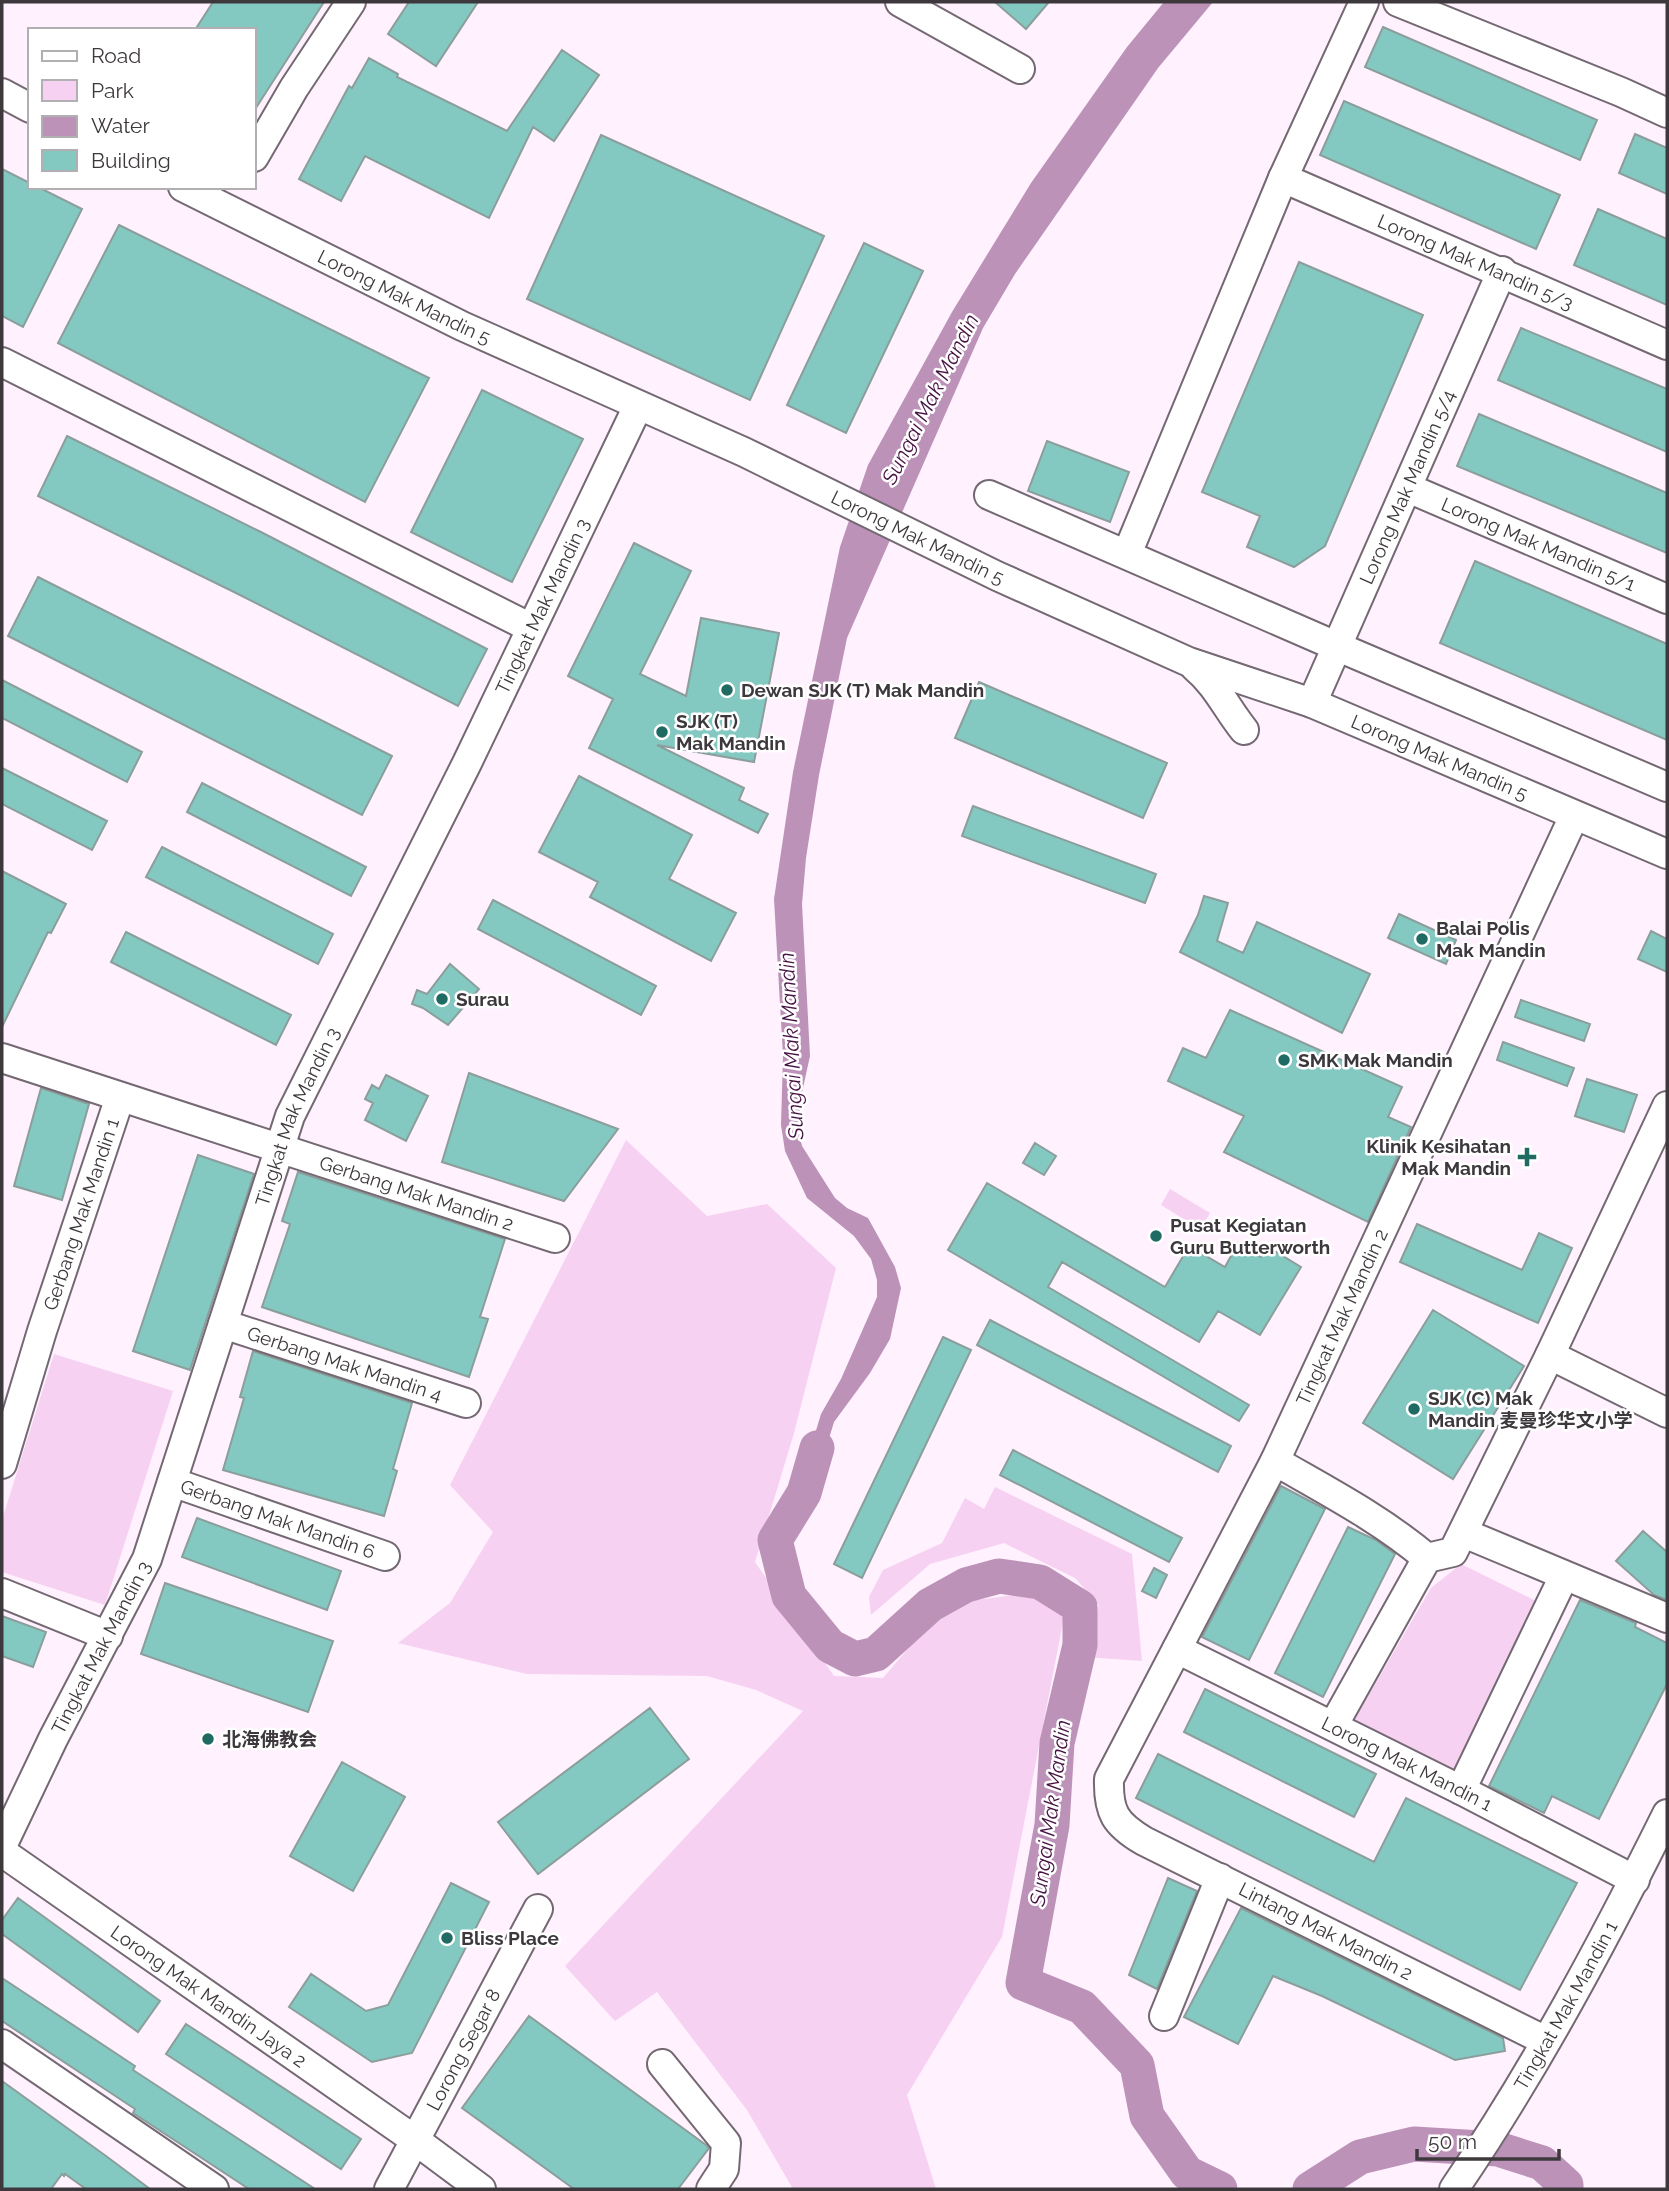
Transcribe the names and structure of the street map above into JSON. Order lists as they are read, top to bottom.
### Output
{
  "streets": {
    "street": [
      "Lorong Mak Mandin 5/3",
      "Lorong Mak Mandin 5",
      "Lorong Mak Mandin 5/4",
      "Lorong Mak Mandin 5/1",
      "Tingkat Mak Mandin 3",
      "Gerbang Mak Mandin 2",
      "Gerbang Mak Mandin 1",
      "Tingkat Mak Mandin 2",
      "Gerbang Mak Mandin 4",
      "Gerbang Mak Mandin 6",
      "Lorong Mak Mandin 1",
      "Lintang Mak Mandin 2",
      "Lorong Mak Mandin Jaya 2",
      "Tingkat Mak Mandin 1",
      "Lorong Segar 8"
    ]
  },
  "crossings": [
    ["Lorong Mak Mandin 5/3", "Lorong Mak Mandin 5/4"],
    ["Lorong Mak Mandin 5", "Lorong Mak Mandin 5/4"],
    ["Lorong Mak Mandin 5", "Tingkat Mak Mandin 3"],
    ["Lorong Mak Mandin 5", "Tingkat Mak Mandin 2"],
    ["Lorong Mak Mandin 5/4", "Lorong Mak Mandin 5/1"],
    ["Tingkat Mak Mandin 3", "Gerbang Mak Mandin 2"],
    ["Tingkat Mak Mandin 3", "Gerbang Mak Mandin 4"],
    ["Tingkat Mak Mandin 3", "Gerbang Mak Mandin 6"],
    ["Gerbang Mak Mandin 2", "Gerbang Mak Mandin 1"],
    ["Tingkat Mak Mandin 2", "Lorong Mak Mandin 1"],
    ["Tingkat Mak Mandin 2", "Lintang Mak Mandin 2"],
    ["Lorong Mak Mandin 1", "Tingkat Mak Mandin 1"],
    ["Lintang Mak Mandin 2", "Tingkat Mak Mandin 1"],
    ["Lorong Mak Mandin Jaya 2", "Lorong Segar 8"]
  ],
  "water": ["Sungai Mak Mandin"],
  "places": {
    "other": [
      "Dewan SJK (T) Mak Mandin",
      "SJK (T) Mak Mandin",
      "Balai Polis Mak Mandin",
      "Surau",
      "SMK Mak Mandin",
      "Pusat Kegiatan Guru Butterworth",
      "SJK (C) Mak Mandin 麦曼珍华文小学",
      "北海佛教会",
      "Bliss Place"
    ],
    "health": ["Klinik Kesihatan Mak Mandin"]
  },
  "legend": [
    "Road",
    "Park",
    "Water",
    "Building"
  ],
  "scale_bar": "50 m"
}
